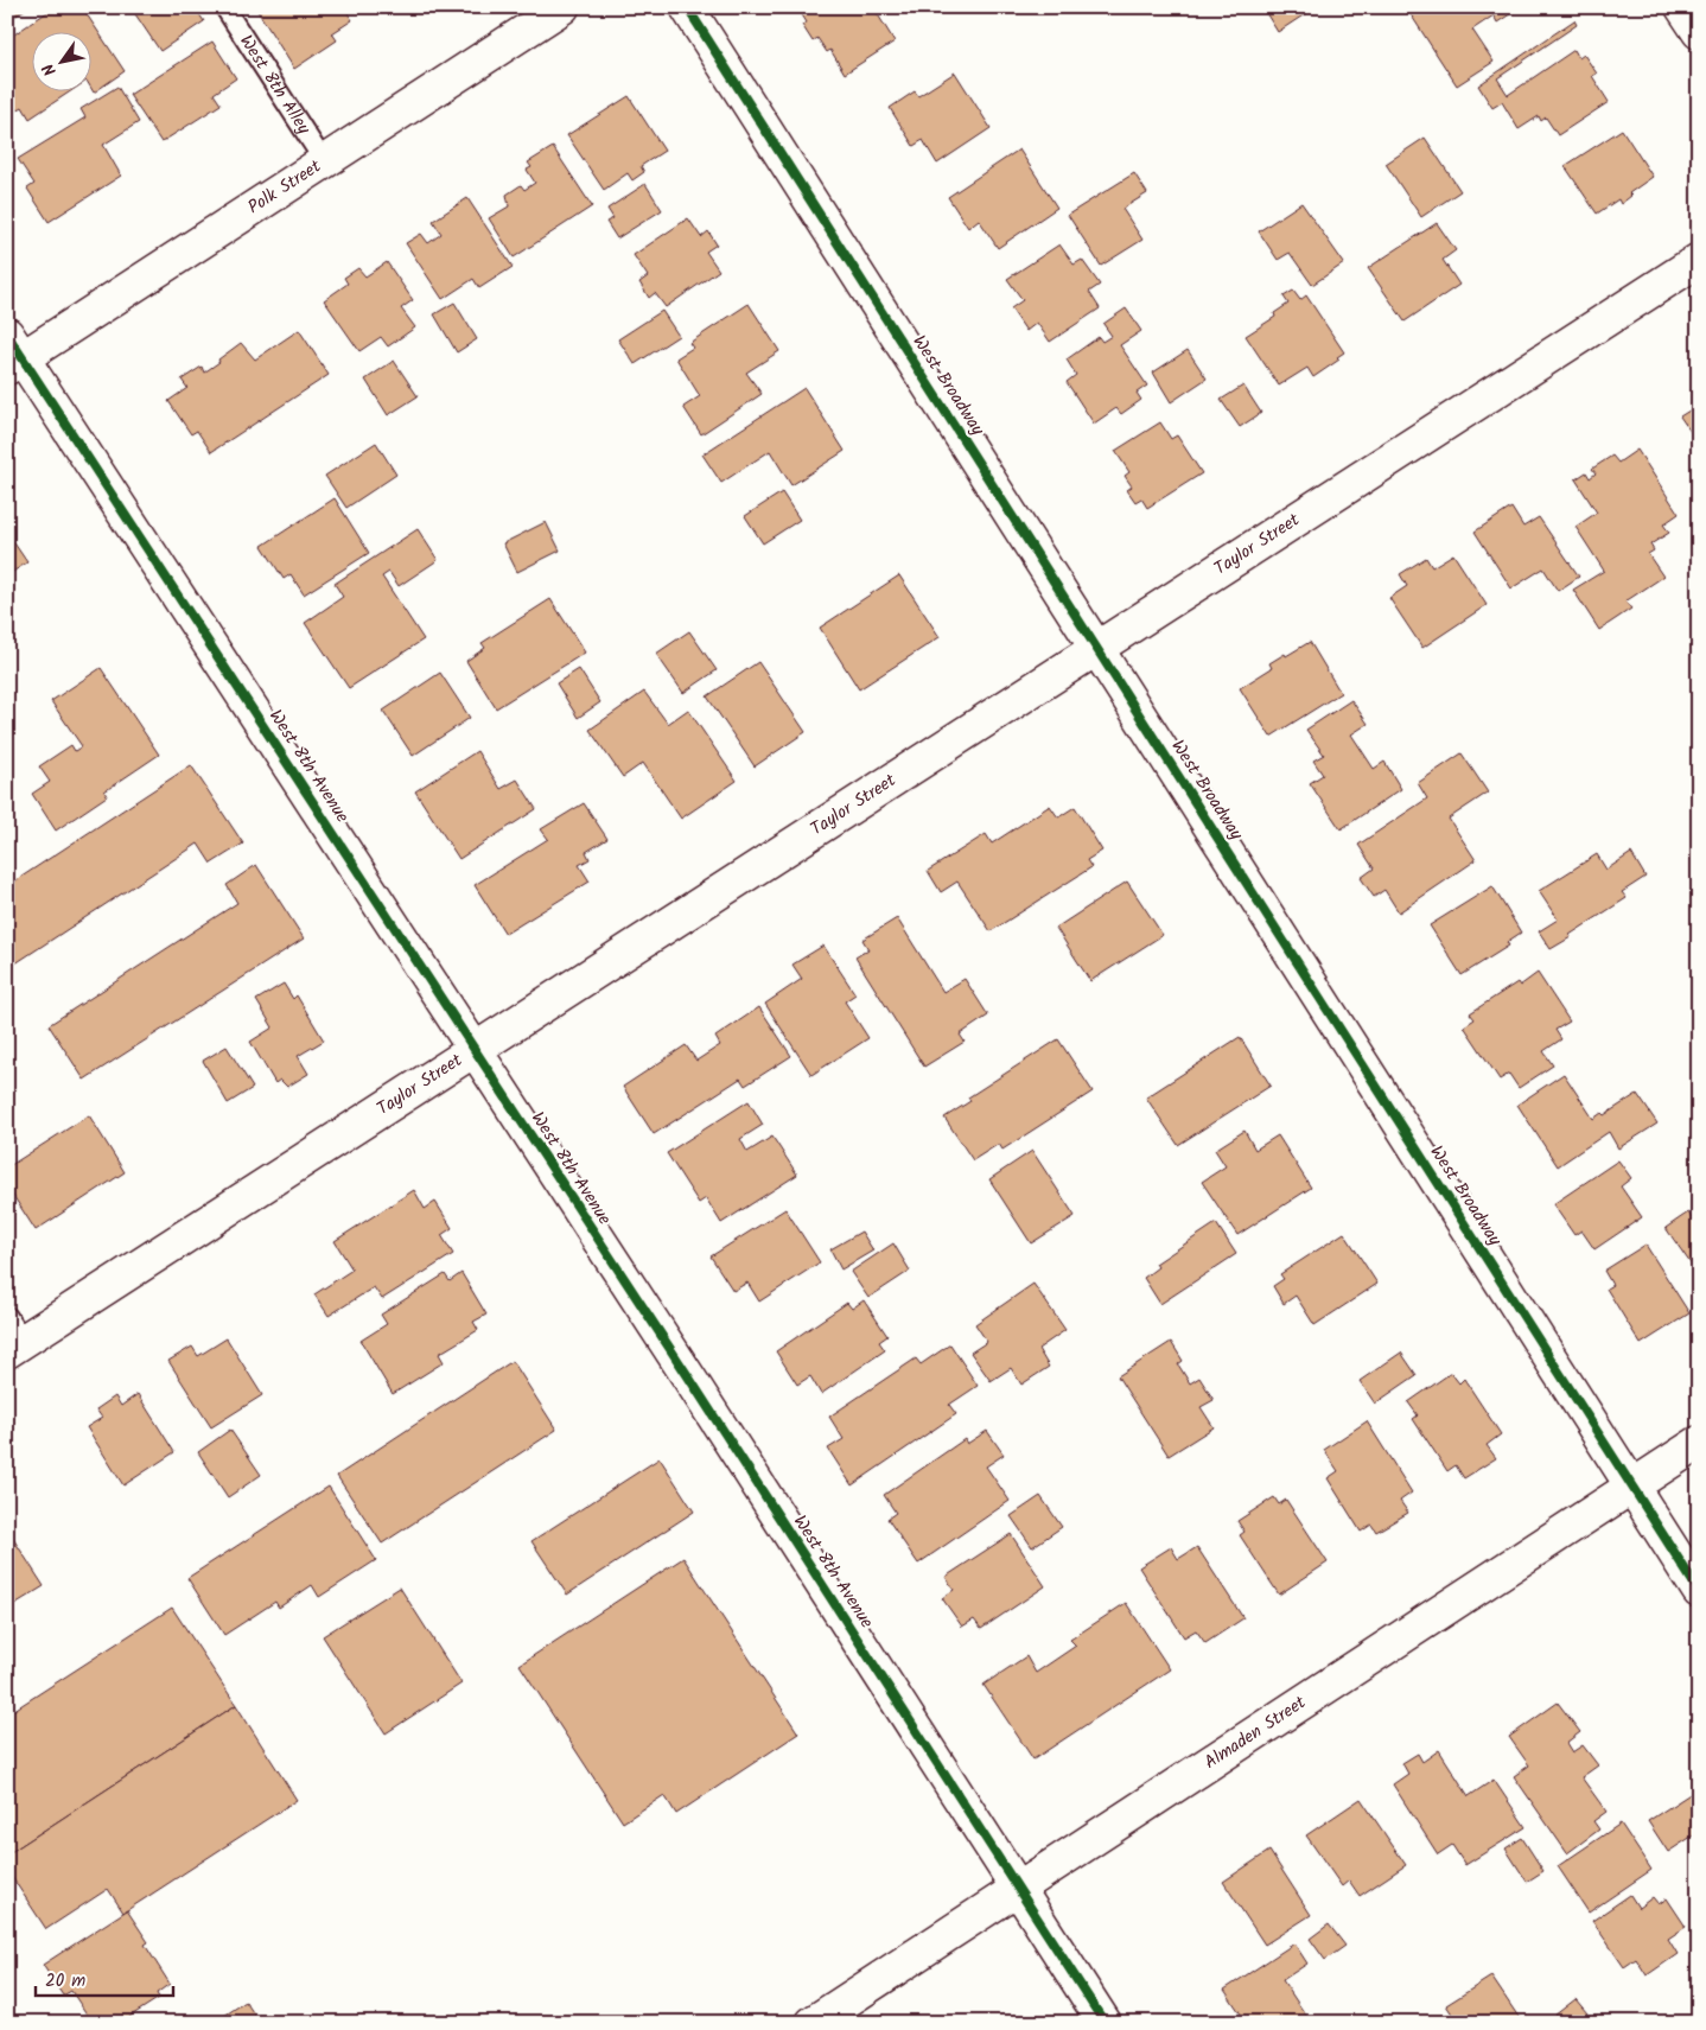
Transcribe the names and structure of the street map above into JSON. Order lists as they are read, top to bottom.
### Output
{
  "streets": {
    "street": [
      "Polk Street",
      "West Broadway",
      "Taylor Street",
      "West 8th Avenue",
      "Almaden Street"
    ],
    "lane": ["West 8th Alley"]
  },
  "crossings": [
    ["West 8th Alley", "Polk Street"],
    ["Polk Street", "West 8th Avenue"],
    ["West Broadway", "Taylor Street"],
    ["West Broadway", "Almaden Street"],
    ["Taylor Street", "West 8th Avenue"],
    ["West 8th Avenue", "Almaden Street"]
  ],
  "scale_bar": "20 m",
  "north": "bottom left"
}
